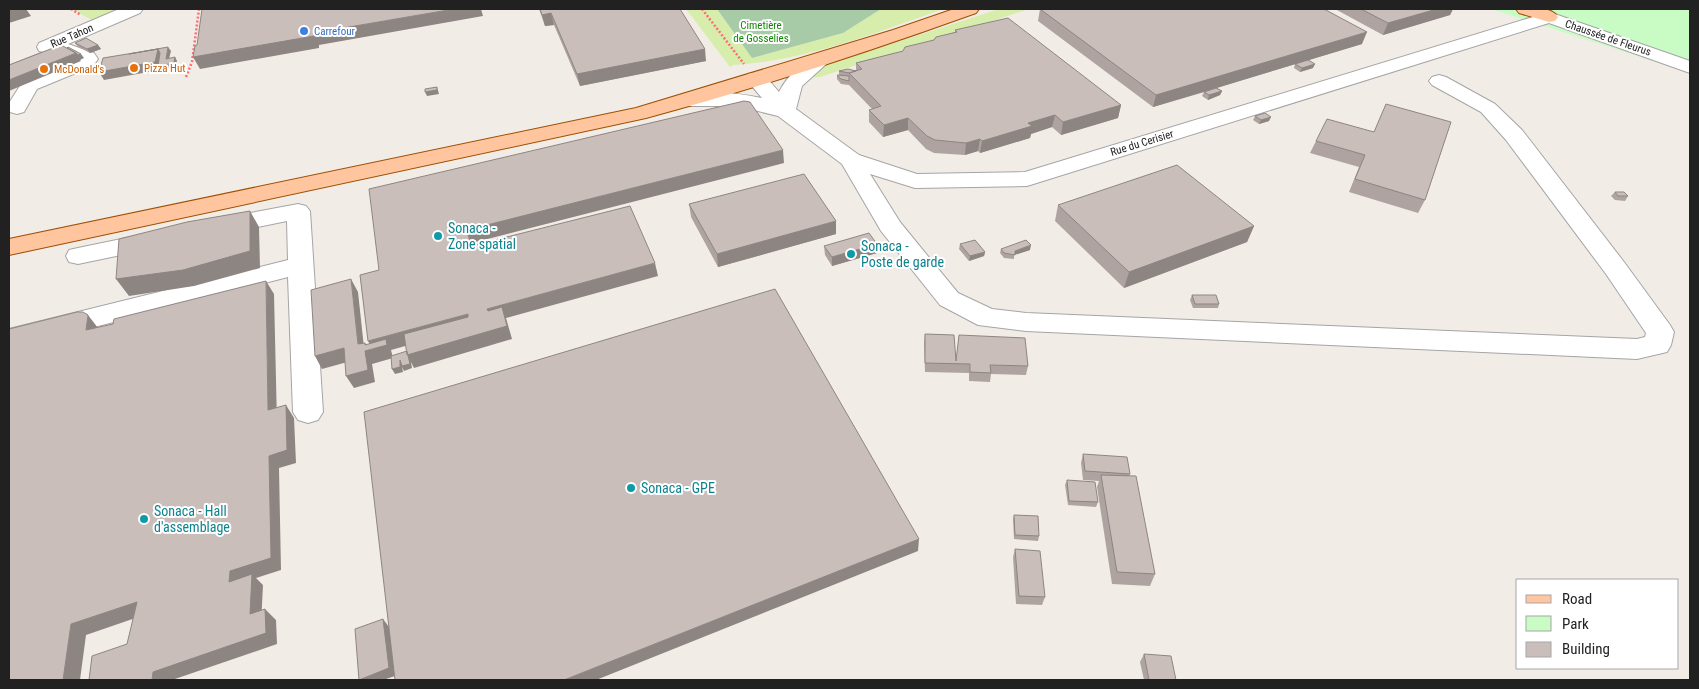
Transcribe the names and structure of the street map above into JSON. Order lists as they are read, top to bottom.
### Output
{
  "streets": {
    "main road": ["Chaussée de Fleurus"],
    "street": ["Rue Tahon", "Rue du Cerisier"]
  },
  "crossings": [
    ["Chaussée de Fleurus", "Rue du Cerisier"]
  ],
  "parks": ["Cimetière de Gosselies"],
  "places": [
    "Carrefour",
    "Pizza Hut",
    "McDonald's",
    "Sonaca - Zone spatial",
    "Sonaca - Poste de garde",
    "Sonaca - GPE",
    "Sonaca - Hall d'assemblage"
  ],
  "legend": ["Road", "Park", "Building"]
}
